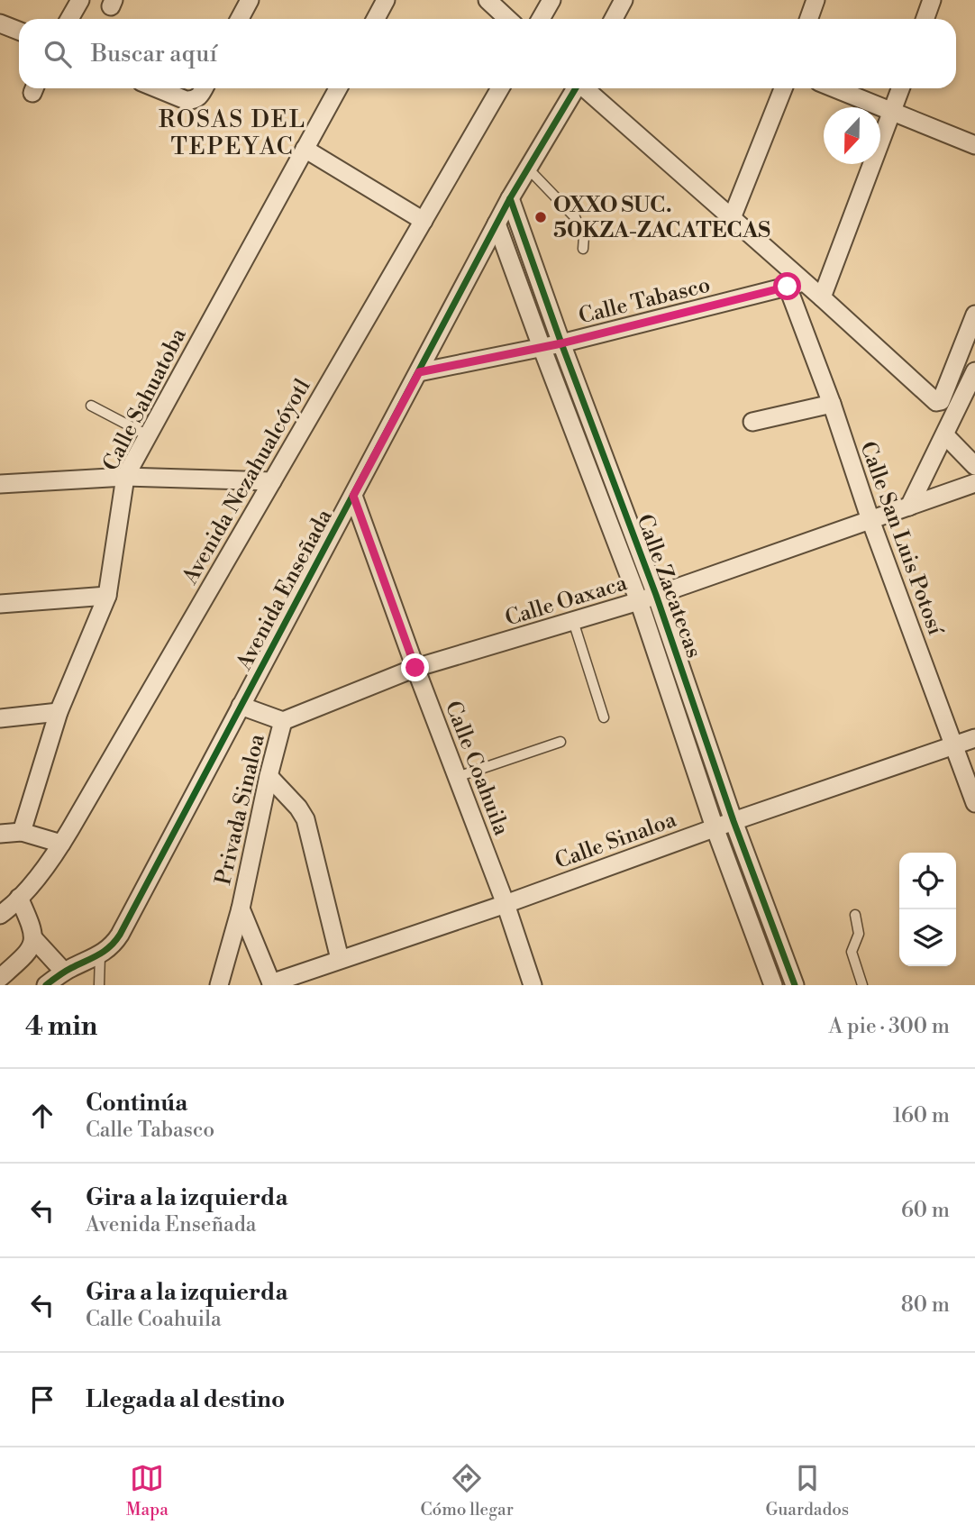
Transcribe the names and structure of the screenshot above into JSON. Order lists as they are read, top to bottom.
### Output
{
  "streets": {
    "street": [
      "Calle Tabasco",
      "Calle Sahuatoba",
      "Avenida Nezahualcóyotl",
      "Calle San Luis Potosí",
      "Calle Zacatecas",
      "Avenida Enseñada",
      "Calle Oaxaca",
      "Calle Coahuila",
      "Privada Sinaloa",
      "Calle Sinaloa"
    ]
  },
  "crossings": [
    ["Calle Tabasco", "Calle San Luis Potosí"],
    ["Calle Tabasco", "Calle Zacatecas"],
    ["Calle Tabasco", "Avenida Enseñada"],
    ["Calle San Luis Potosí", "Calle Oaxaca"],
    ["Calle San Luis Potosí", "Calle Sinaloa"],
    ["Calle Zacatecas", "Avenida Enseñada"],
    ["Calle Zacatecas", "Calle Oaxaca"],
    ["Calle Zacatecas", "Calle Sinaloa"],
    ["Avenida Enseñada", "Calle Coahuila"],
    ["Calle Oaxaca", "Calle Coahuila"],
    ["Calle Oaxaca", "Privada Sinaloa"],
    ["Calle Coahuila", "Calle Sinaloa"]
  ],
  "districts": ["ROSAS DEL TEPEYAC"],
  "places": ["OXXO SUC. 50KZA-ZACATECAS"],
  "north": "bottom",
  "page": {
    "search": "Buscar aquí",
    "heading": ["4 min", "A pie · 300 m"],
    "list": [
      ["Continúa", "Calle Tabasco", "160 m"],
      ["Gira a la izquierda", "Avenida Enseñada", "60 m"],
      ["Gira a la izquierda", "Calle Coahuila", "80 m"],
      "Llegada al destino"
    ],
    "nav": ["Mapa", "Cómo llegar", "Guardados"]
  }
}
